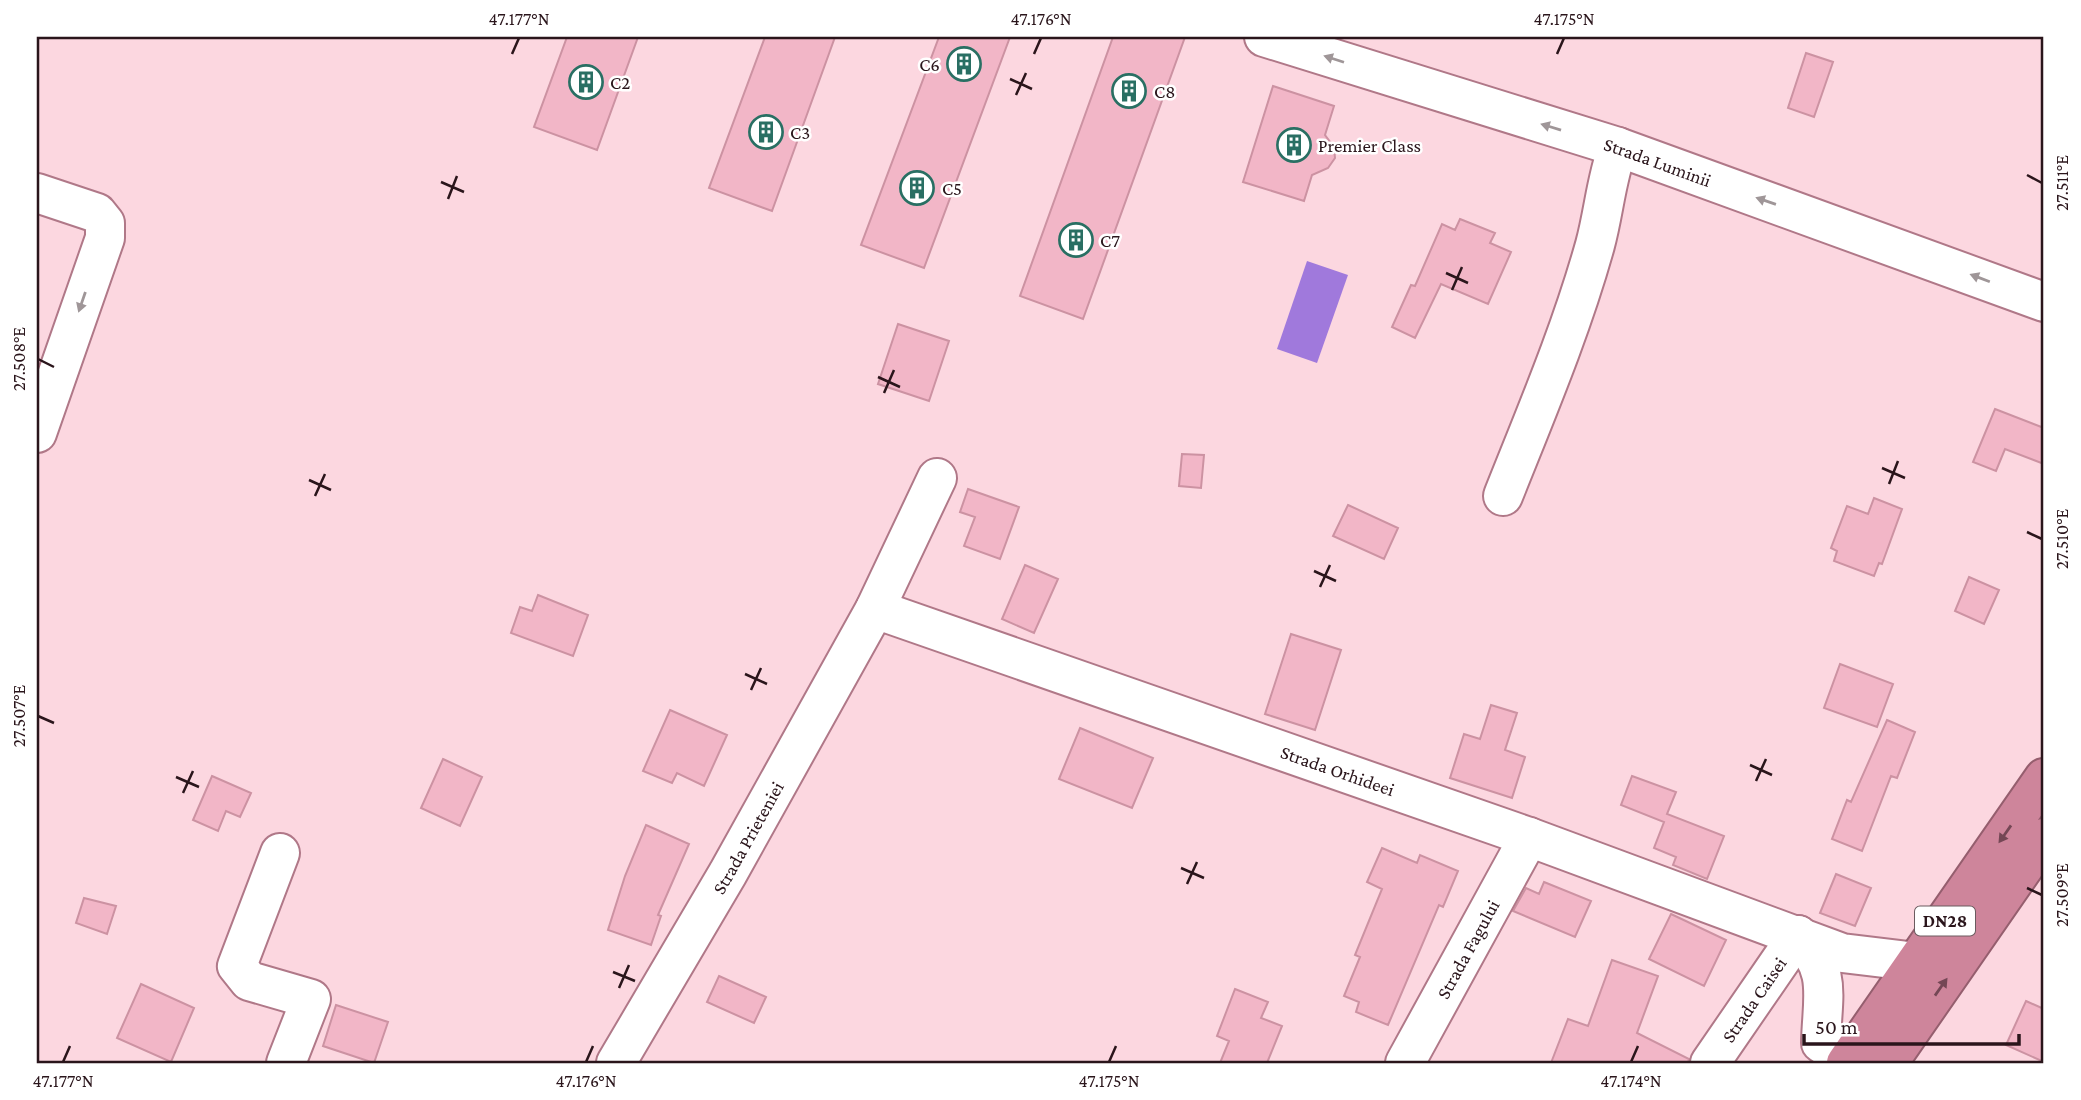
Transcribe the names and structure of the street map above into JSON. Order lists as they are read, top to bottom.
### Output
{
  "streets": {
    "highway": ["DN28"],
    "street": [
      "Strada Luminii",
      "Strada Orhideei",
      "Strada Prieteniei",
      "Strada Fagului",
      "Strada Caisei"
    ]
  },
  "crossings": [
    ["Strada Orhideei", "Strada Prieteniei"],
    ["Strada Orhideei", "DN28"],
    ["Strada Orhideei", "Strada Fagului"],
    ["Strada Orhideei", "Strada Caisei"]
  ],
  "one_way": ["Strada Luminii"],
  "places": {
    "building": [
      "C6",
      "C2",
      "C8",
      "C3",
      "Premier Class",
      "C5",
      "C7"
    ]
  },
  "scale_bar": "50 m",
  "coordinates": [
    "47.177°N",
    "47.176°N",
    "47.175°N",
    "27.511°E",
    "27.508°E",
    "27.510°E",
    "27.507°E",
    "27.509°E",
    "47.174°N"
  ]
}
